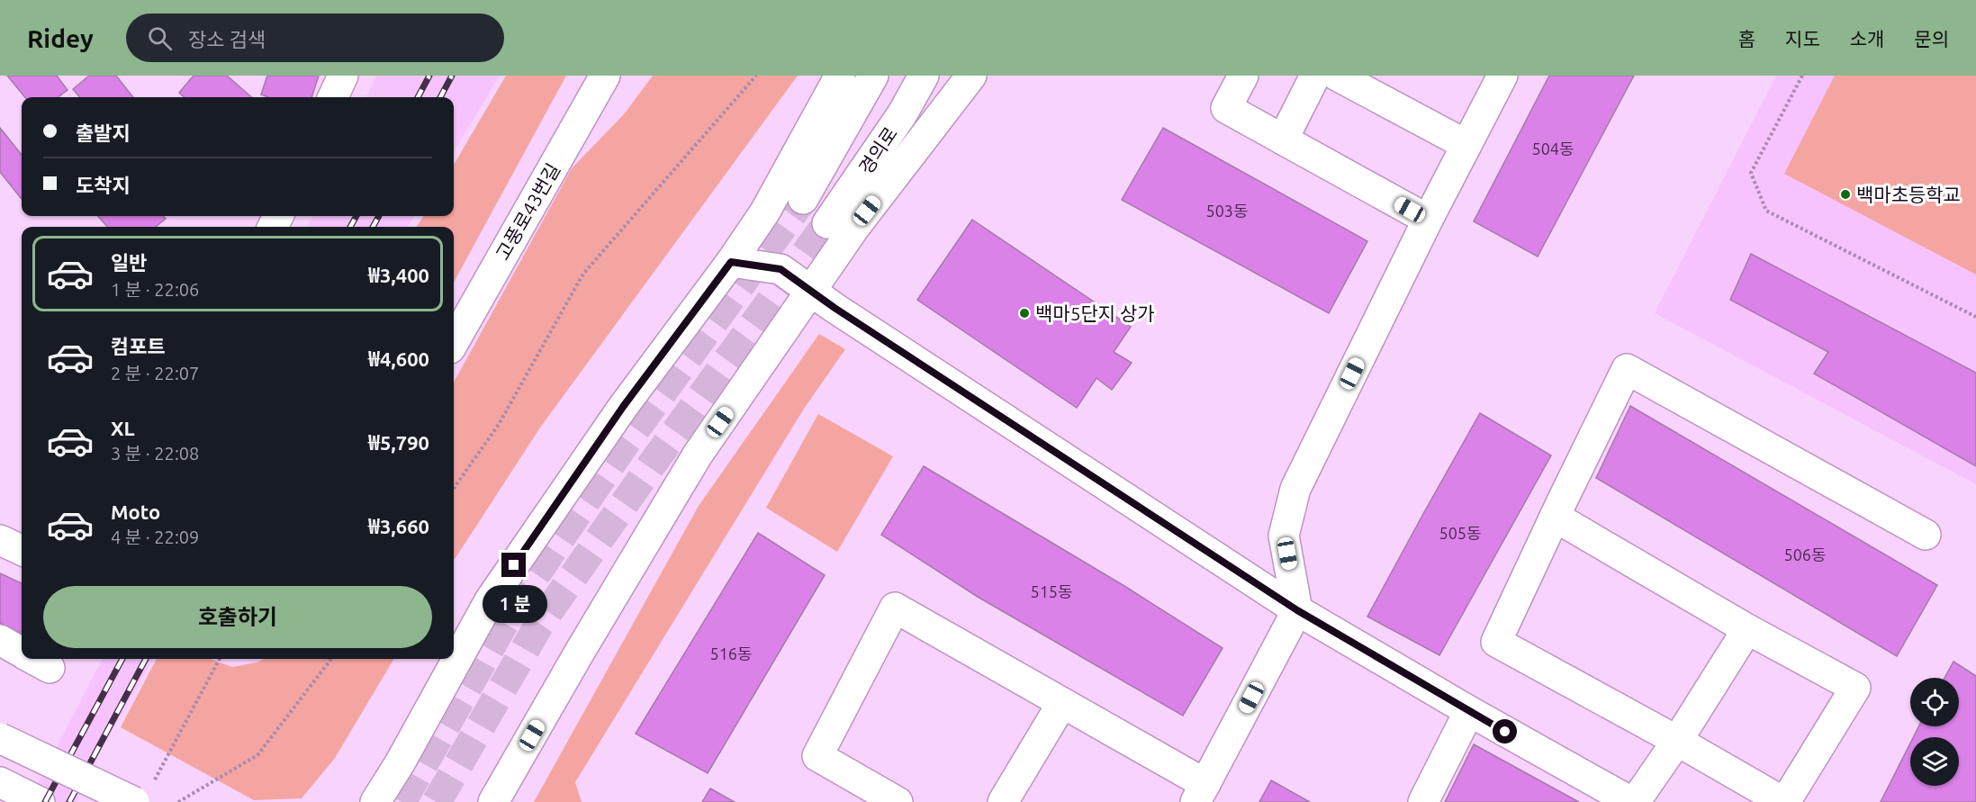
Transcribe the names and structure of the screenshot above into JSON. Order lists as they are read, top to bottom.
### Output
{
  "streets": {
    "main road": ["경의로", "고풍로43번길"]
  },
  "places": ["백마초등학교", "백마5단지 상가"],
  "house_numbers": [
    "504동",
    "503동",
    "505동",
    "506동",
    "515동",
    "516동"
  ],
  "page": {
    "header": "Ridey",
    "search": "장소 검색",
    "nav": [
      "홈",
      "지도",
      "소개",
      "문의"
    ],
    "banner": ["출발지", "도착지"],
    "list": [
      {
        "name": "일반",
        "note": "1 분 · 22:06",
        "value": "₩3,400"
      },
      {
        "name": "컴포트",
        "note": "2 분 · 22:07",
        "value": "₩4,600"
      },
      {
        "name": "XL",
        "note": "3 분 · 22:08",
        "value": "₩5,790"
      },
      {
        "name": "Moto",
        "note": "4 분 · 22:09",
        "value": "₩3,660"
      }
    ],
    "buttons": "호출하기",
    "bubble": "1 분"
  }
}
